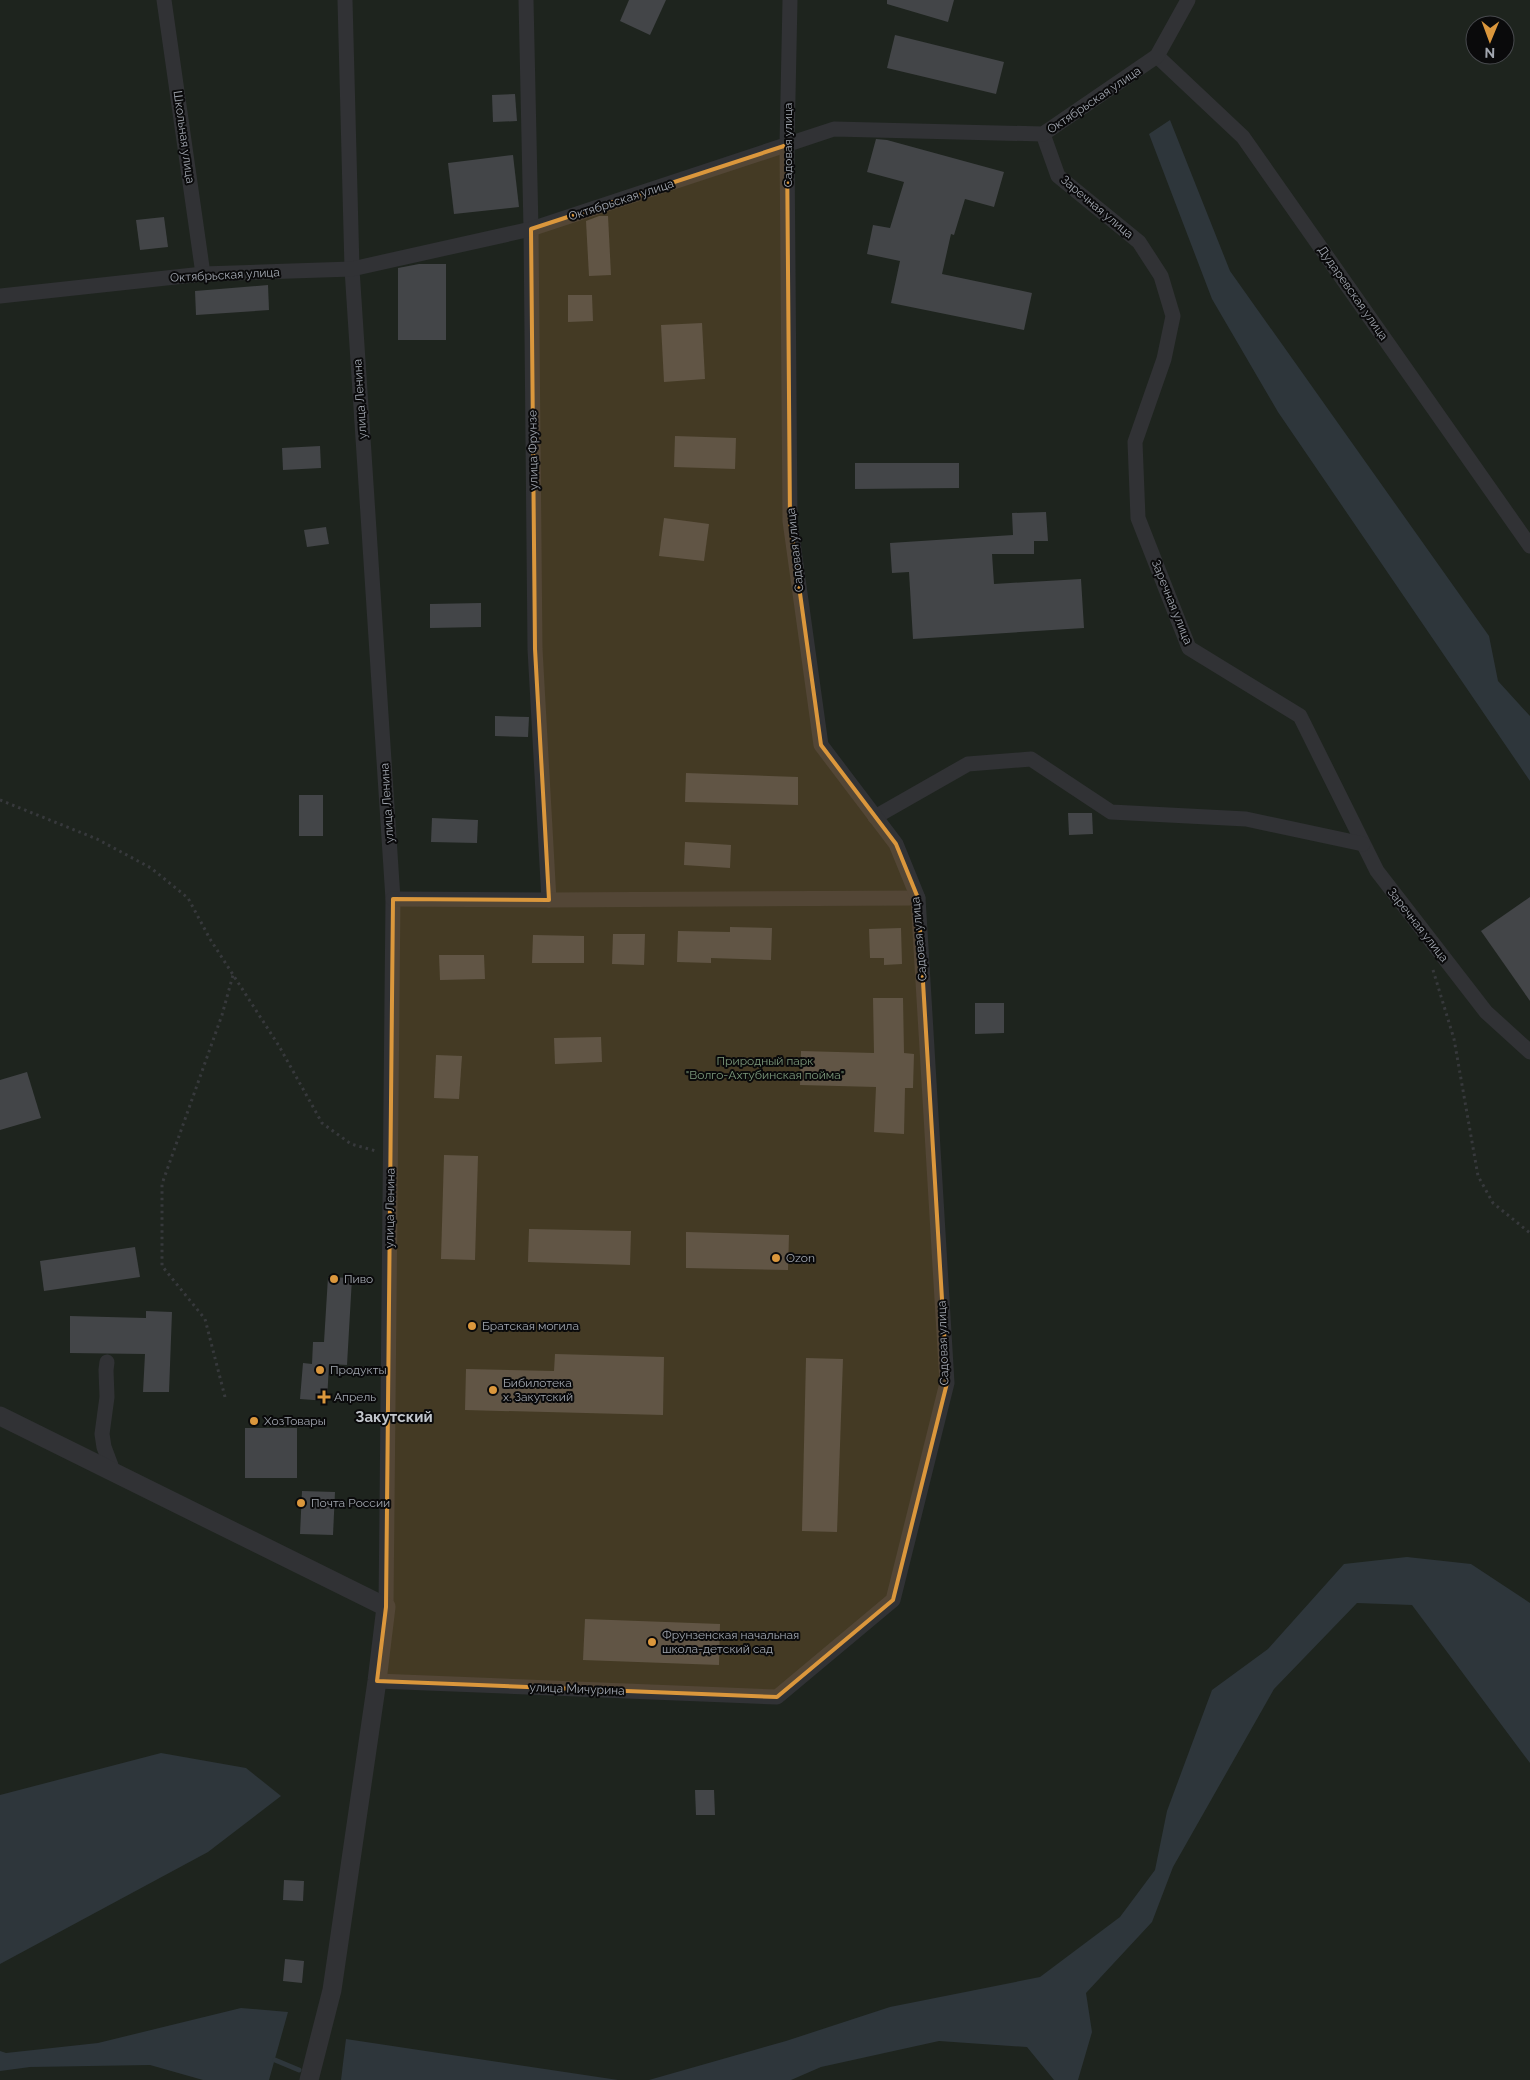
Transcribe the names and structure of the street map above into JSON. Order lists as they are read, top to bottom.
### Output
{
  "streets": {
    "street": [
      "Октябрьская улица",
      "Школьная улица",
      "Садовая улица",
      "Заречная улица",
      "Дударевская улица",
      "улица Ленина",
      "улица Фрунзе",
      "улица Мичурина"
    ]
  },
  "crossings": [
    ["Октябрьская улица", "Школьная улица"],
    ["Октябрьская улица", "Садовая улица"],
    ["Октябрьская улица", "Заречная улица"],
    ["Октябрьская улица", "Дударевская улица"],
    ["Октябрьская улица", "улица Ленина"],
    ["Октябрьская улица", "улица Фрунзе"],
    ["Садовая улица", "улица Мичурина"]
  ],
  "districts": ["Закутский"],
  "parks": ["Природный парк \"Волго-Ахтубинская пойма\""],
  "places": {
    "other": [
      "Ozon",
      "Пиво",
      "Братская могила",
      "Продукты",
      "Бибилотека х. Закутский",
      "ХозТовары",
      "Почта России",
      "Фрунзенская начальная школа-детский сад"
    ],
    "health": ["Апрель"]
  },
  "north": "bottom"
}
